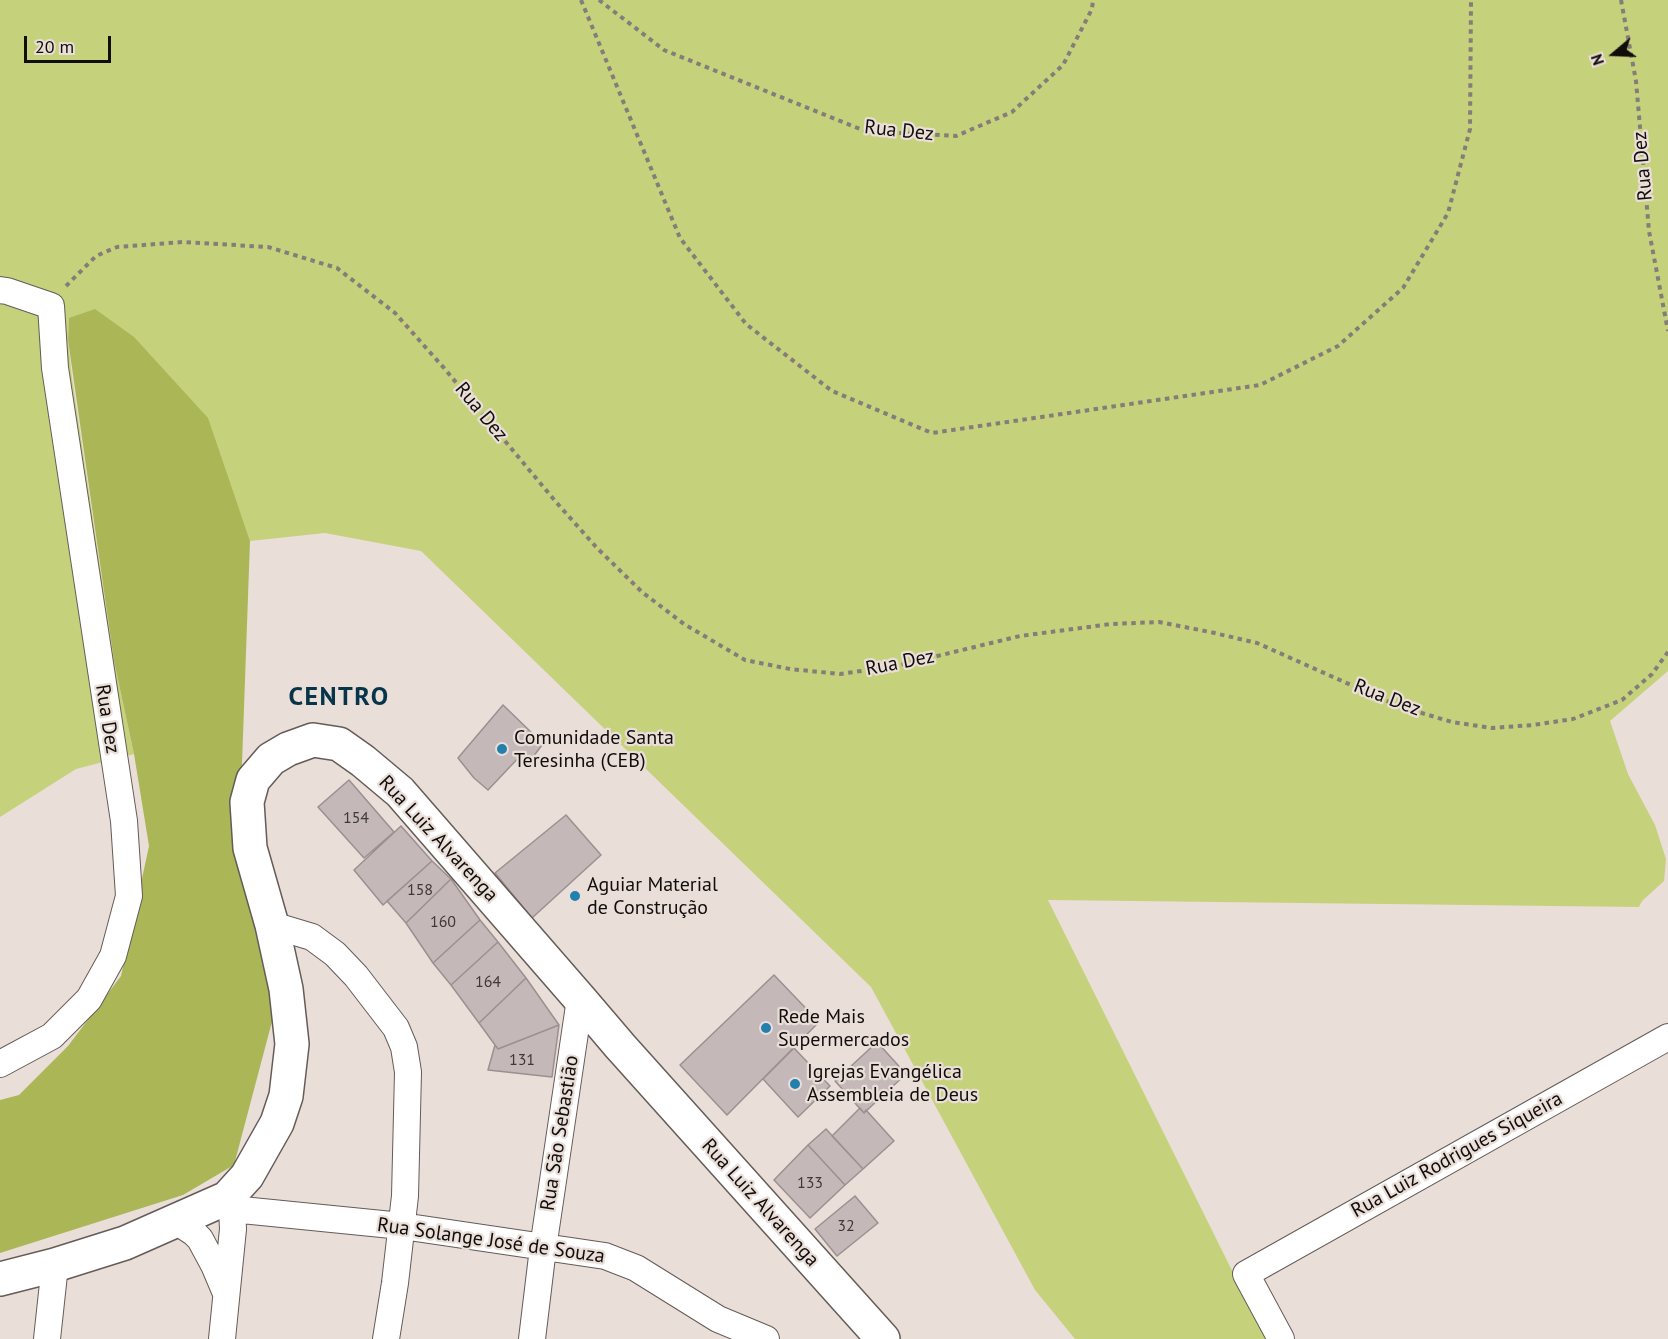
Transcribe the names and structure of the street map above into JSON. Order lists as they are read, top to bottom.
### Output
{
  "streets": {
    "street": [
      "Rua Dez",
      "Rua Luiz Alvarenga",
      "Rua São Sebastião",
      "Rua Luiz Rodrigues Siqueira",
      "Rua Solange José de Souza"
    ]
  },
  "crossings": [
    ["Rua Luiz Alvarenga", "Rua São Sebastião"],
    ["Rua Luiz Alvarenga", "Rua Solange José de Souza"],
    ["Rua São Sebastião", "Rua Solange José de Souza"]
  ],
  "districts": ["CENTRO"],
  "places": [
    "Comunidade Santa Teresinha (CEB)",
    "Aguiar Material de Construção",
    "Rede Mais Supermercados",
    "Igrejas Evangélica Assembleia de Deus"
  ],
  "house_numbers": [
    "154",
    "158",
    "160",
    "164",
    "131",
    "133",
    "32"
  ],
  "scale_bar": "20 m",
  "north": "left"
}
